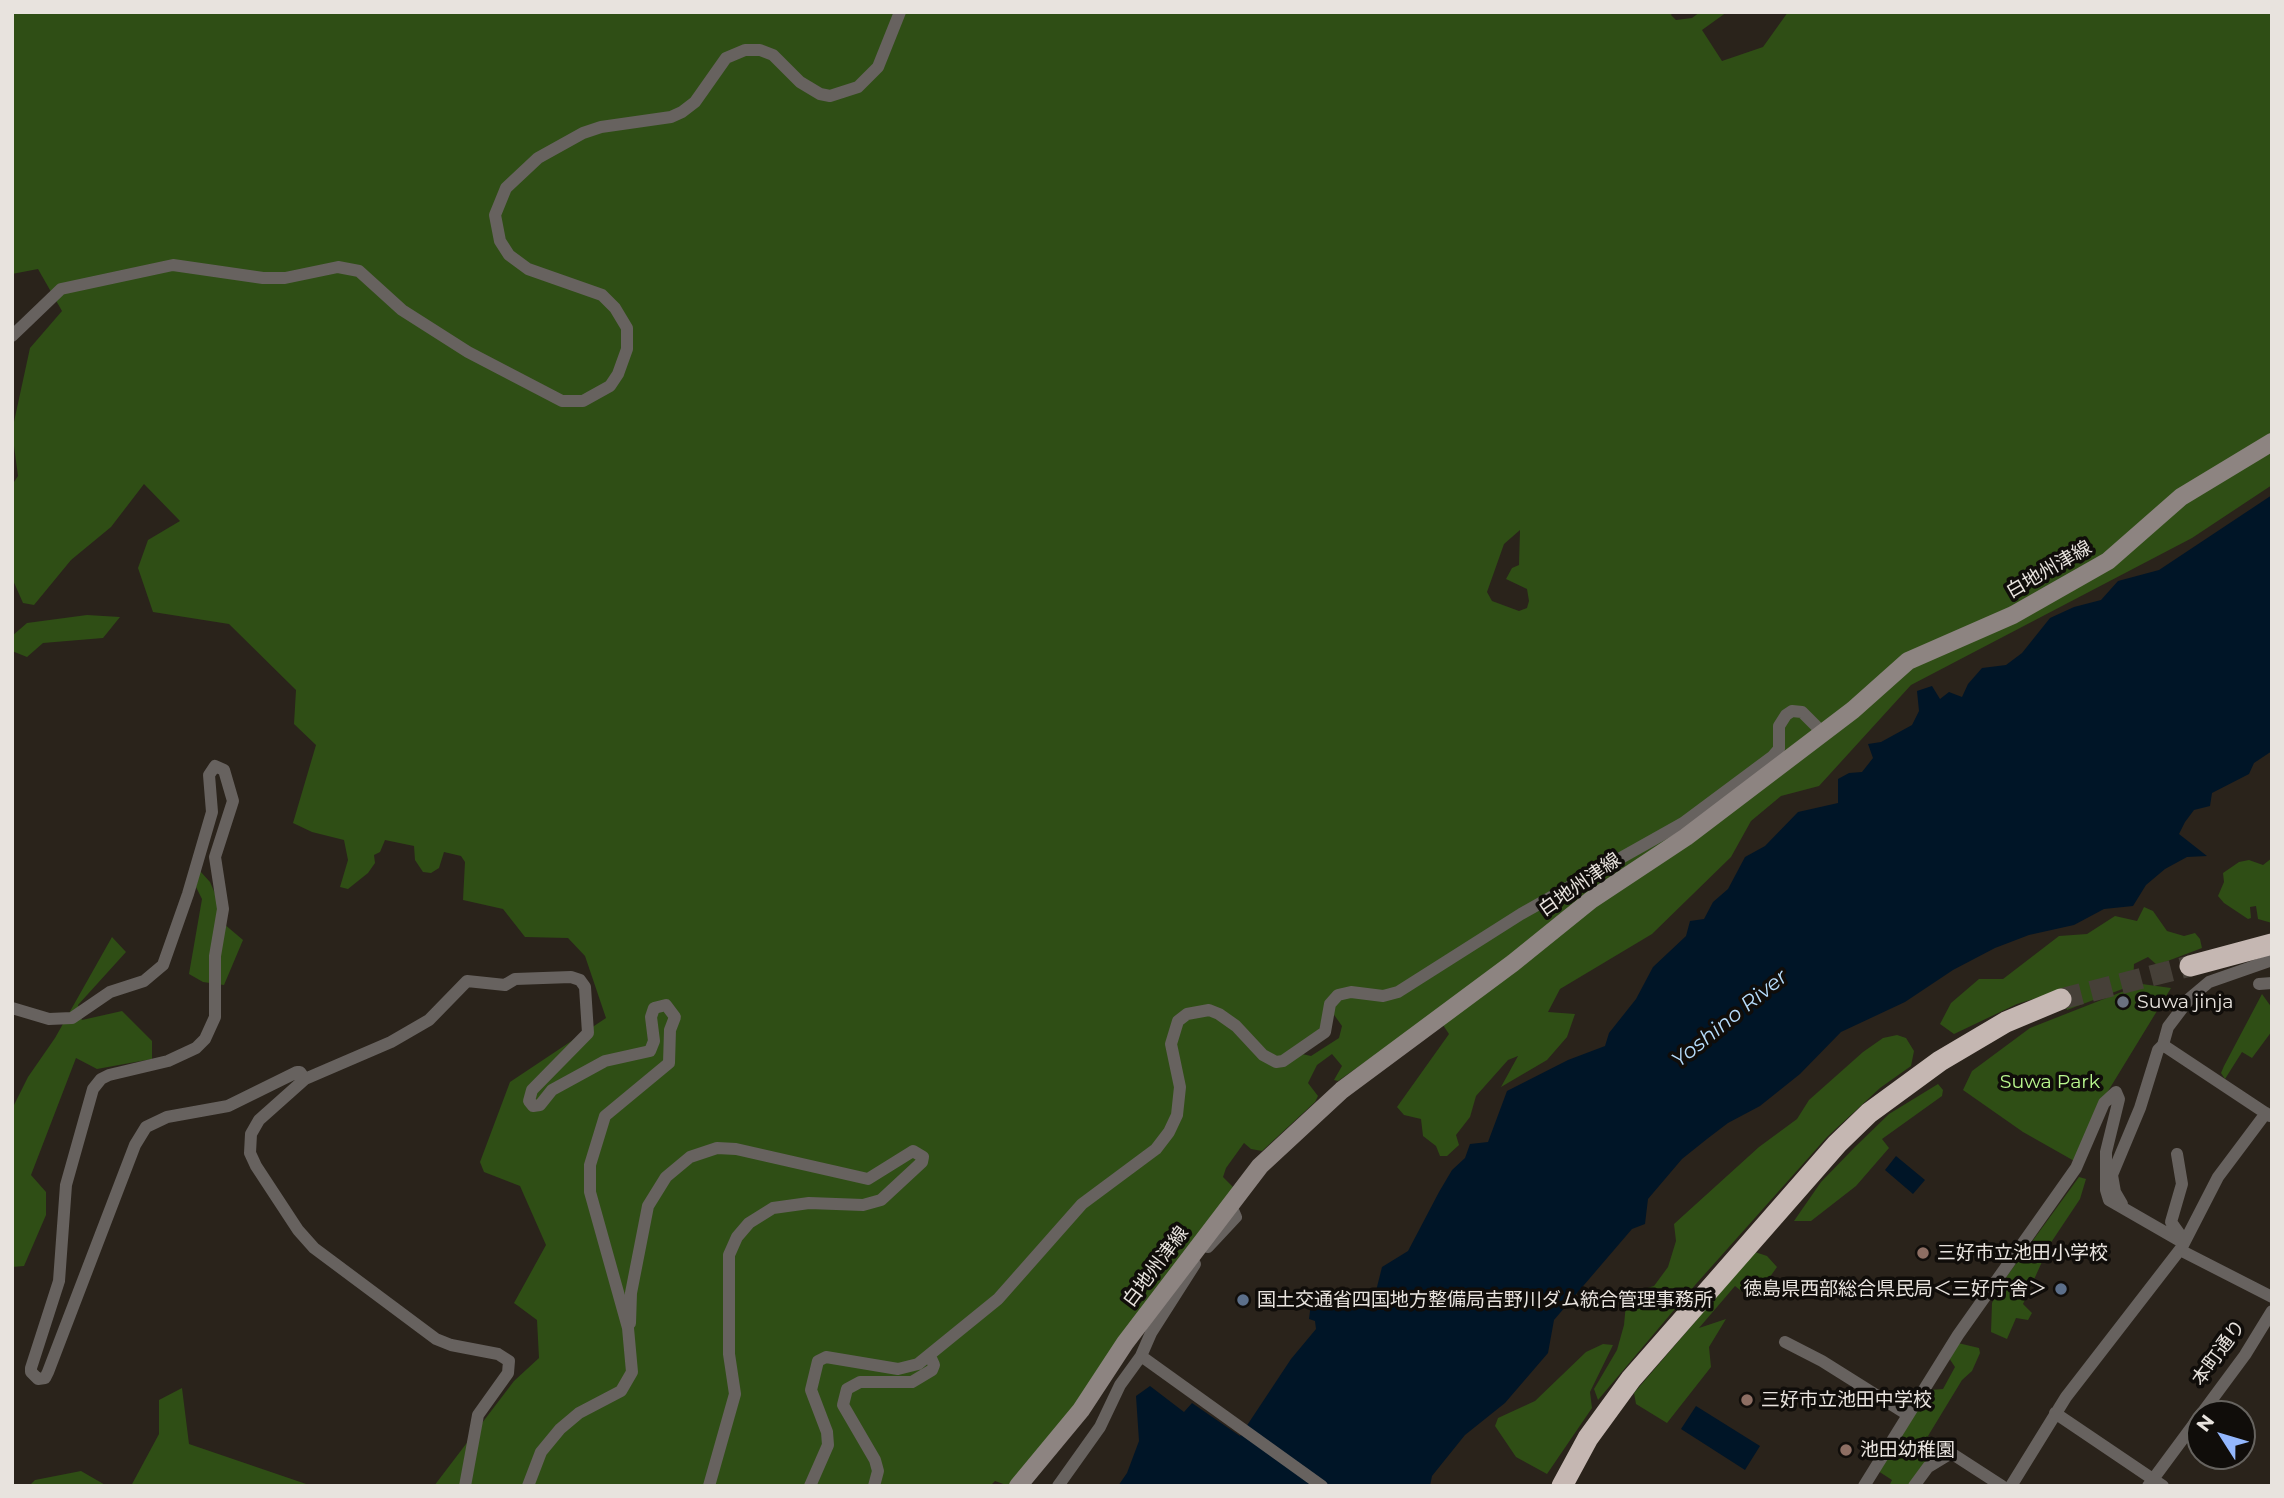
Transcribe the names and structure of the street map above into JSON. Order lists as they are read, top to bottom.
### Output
{
  "streets": {
    "main road": ["白地州津線"],
    "street": ["本町通り"]
  },
  "water": ["Yoshino River"],
  "parks": ["Suwa Park"],
  "places": [
    "Suwa jinja",
    "三好市立池田小学校",
    "徳島県西部総合県民局＜三好庁舎＞",
    "国土交通省四国地方整備局吉野川ダム統合管理事務所",
    "三好市立池田中学校",
    "池田幼稚園"
  ],
  "north": "top left"
}
